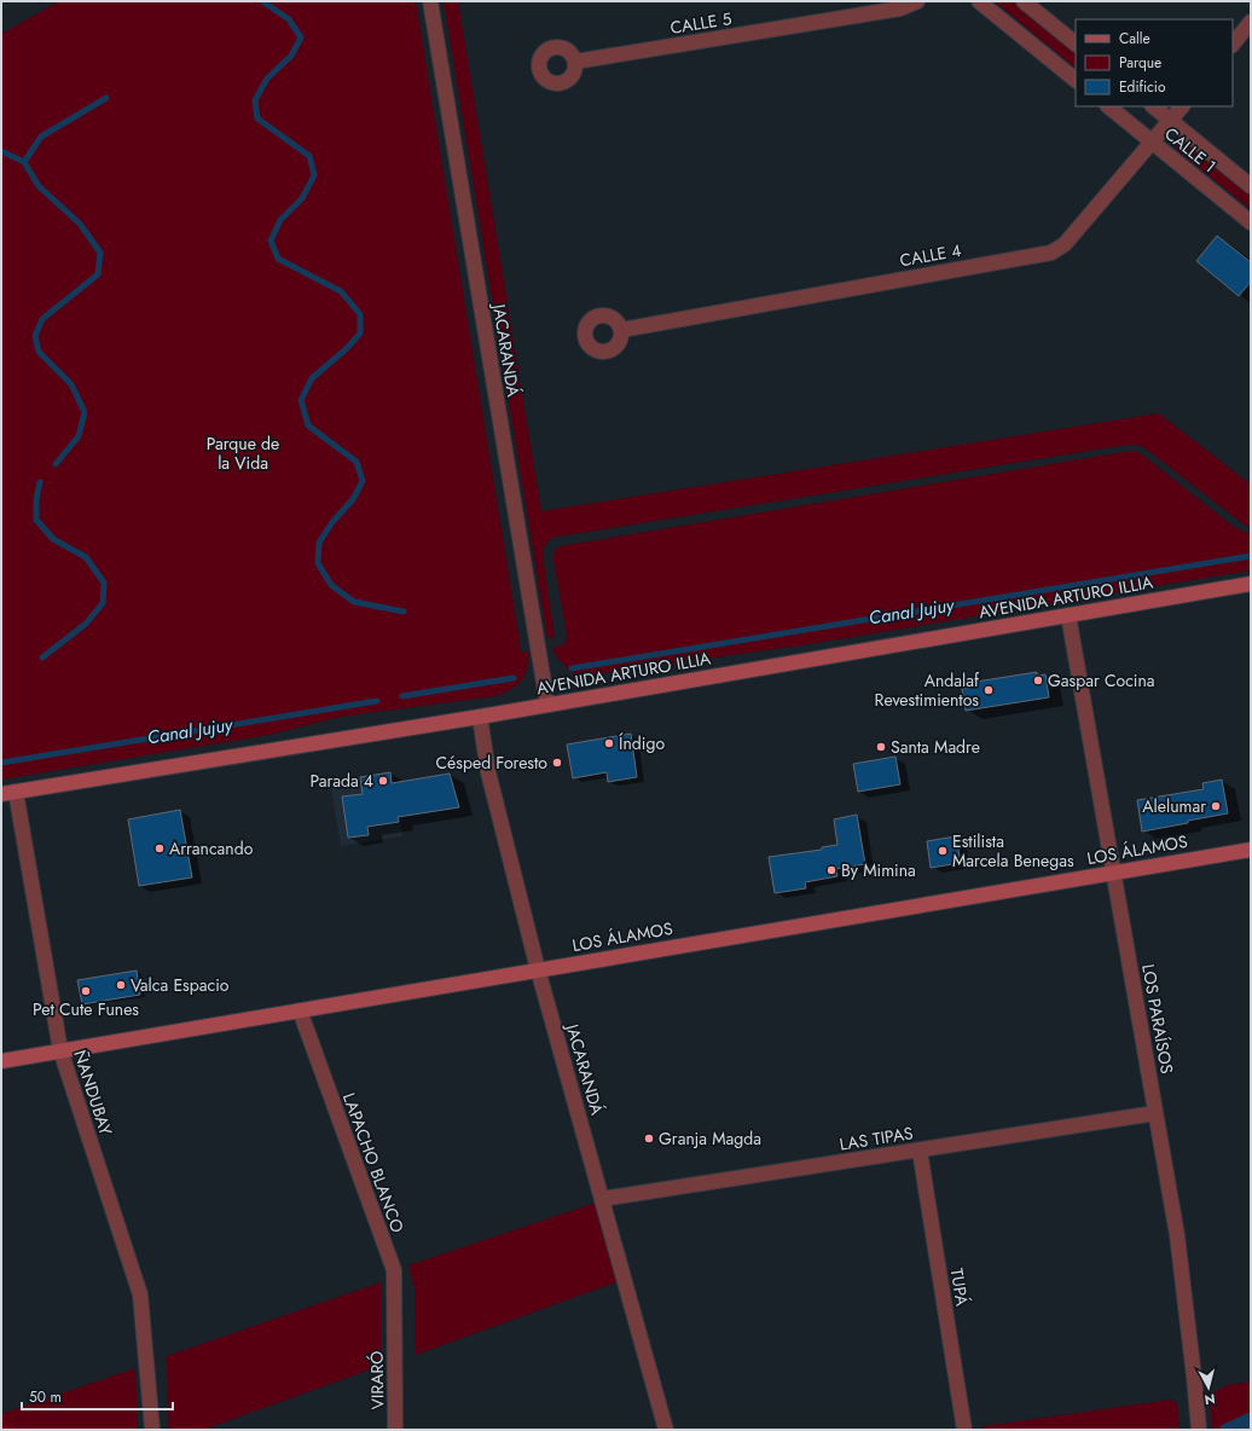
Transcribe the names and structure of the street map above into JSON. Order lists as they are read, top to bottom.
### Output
{
  "streets": {
    "street": [
      "CALLE 5",
      "CALLE 1",
      "CALLE 4",
      "JACARANDÁ",
      "AVENIDA ARTURO ILLIA",
      "LOS ÁLAMOS",
      "LOS PARAÍSOS",
      "ÑANDUBAY",
      "LAS TIPAS",
      "LAPACHO BLANCO",
      "TUPÁ",
      "VIRARÓ"
    ]
  },
  "crossings": [
    ["CALLE 1", "CALLE 4"],
    ["JACARANDÁ", "AVENIDA ARTURO ILLIA"],
    ["JACARANDÁ", "LOS ÁLAMOS"],
    ["JACARANDÁ", "LAS TIPAS"],
    ["AVENIDA ARTURO ILLIA", "LOS PARAÍSOS"],
    ["AVENIDA ARTURO ILLIA", "ÑANDUBAY"],
    ["LOS ÁLAMOS", "LOS PARAÍSOS"],
    ["LOS ÁLAMOS", "ÑANDUBAY"],
    ["LOS ÁLAMOS", "LAPACHO BLANCO"],
    ["LOS PARAÍSOS", "LAS TIPAS"],
    ["LAS TIPAS", "TUPÁ"],
    ["LAPACHO BLANCO", "VIRARÓ"]
  ],
  "water": ["Canal Jujuy"],
  "parks": ["Parque de la Vida"],
  "places": [
    "Gaspar Cocina",
    "Andalaf Revestimientos",
    "Índigo",
    "Santa Madre",
    "Césped Foresto",
    "Parada 4",
    "Alelumar",
    "Arrancando",
    "Estilista Marcela Benegas",
    "By Mimina",
    "Valca Espacio",
    "Pet Cute Funes",
    "Granja Magda"
  ],
  "legend": ["Calle", "Parque", "Edificio"],
  "scale_bar": "50 m",
  "north": "bottom"
}
